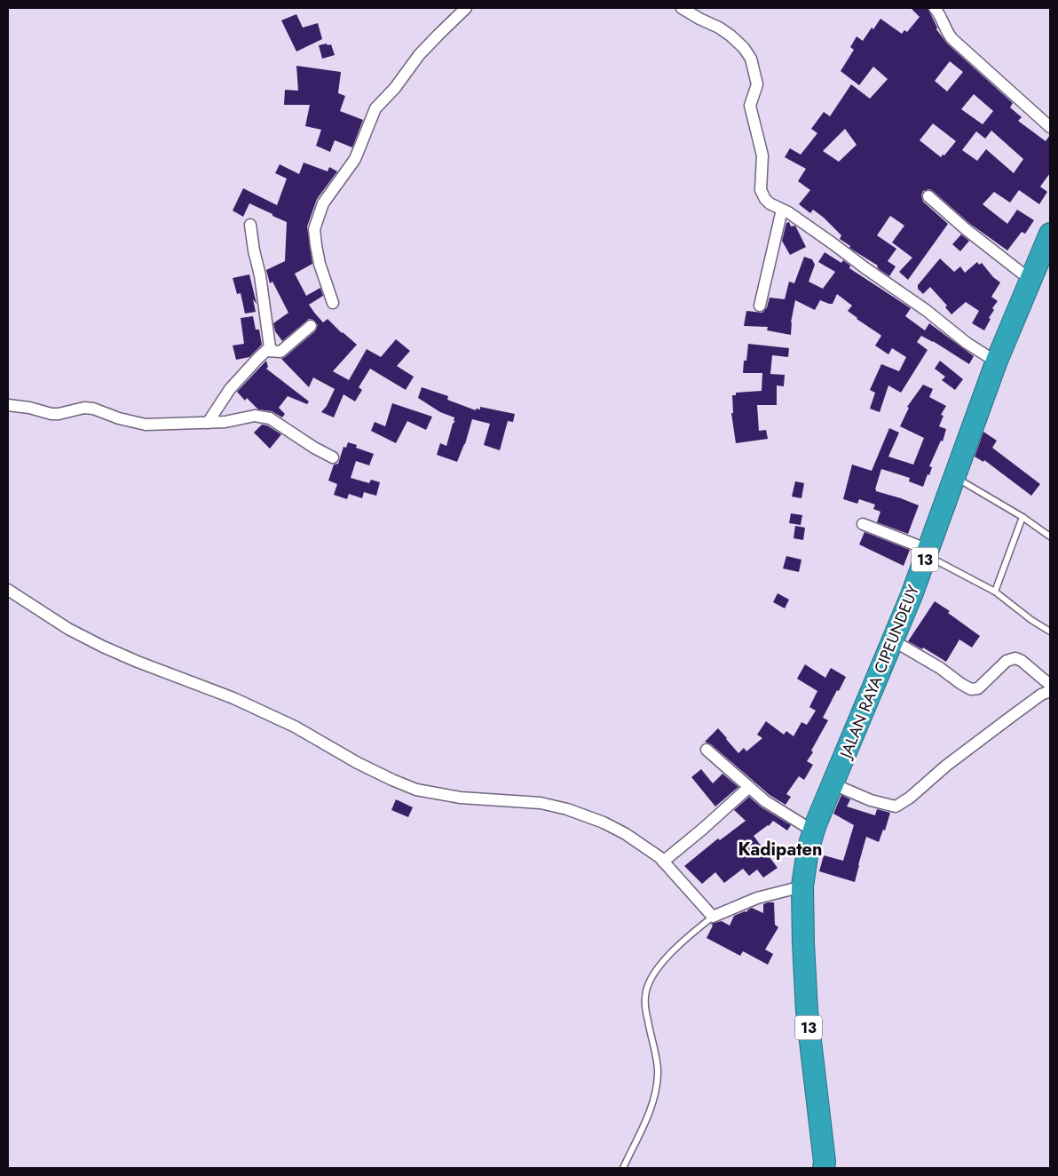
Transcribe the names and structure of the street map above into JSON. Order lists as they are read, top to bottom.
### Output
{
  "streets": {
    "highway": ["13", "JALAN RAYA CIPEUNDEUY"]
  },
  "crossings": [
    ["13", "JALAN RAYA CIPEUNDEUY"]
  ],
  "districts": ["Kadipaten"]
}
